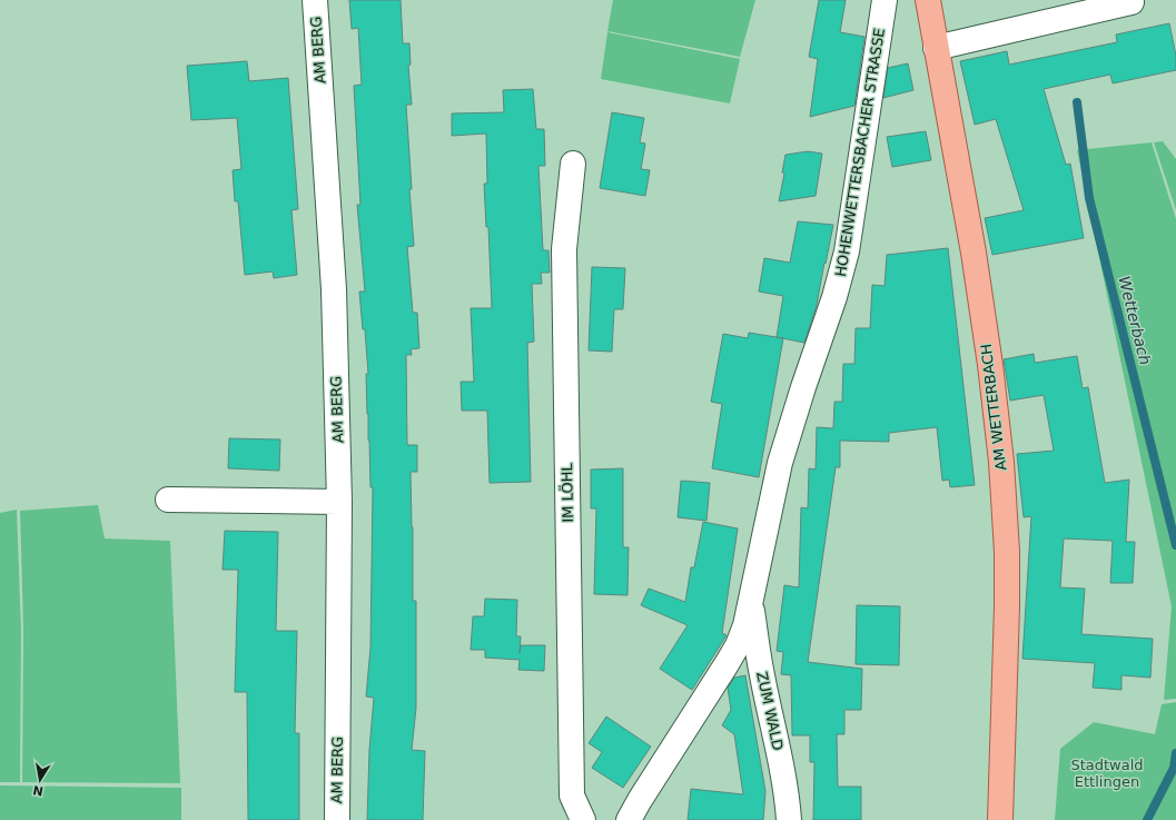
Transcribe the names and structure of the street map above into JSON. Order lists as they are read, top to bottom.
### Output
{
  "streets": {
    "main road": ["AM WETTERBACH"],
    "street": [
      "AM BERG",
      "HOHENWETTERSBACHER STRASSE",
      "IM LÖHL",
      "ZUM WALD"
    ]
  },
  "crossings": [
    ["HOHENWETTERSBACHER STRASSE", "ZUM WALD"]
  ],
  "water": ["Wetterbach"],
  "parks": ["Stadtwald Ettlingen"],
  "north": "bottom"
}
